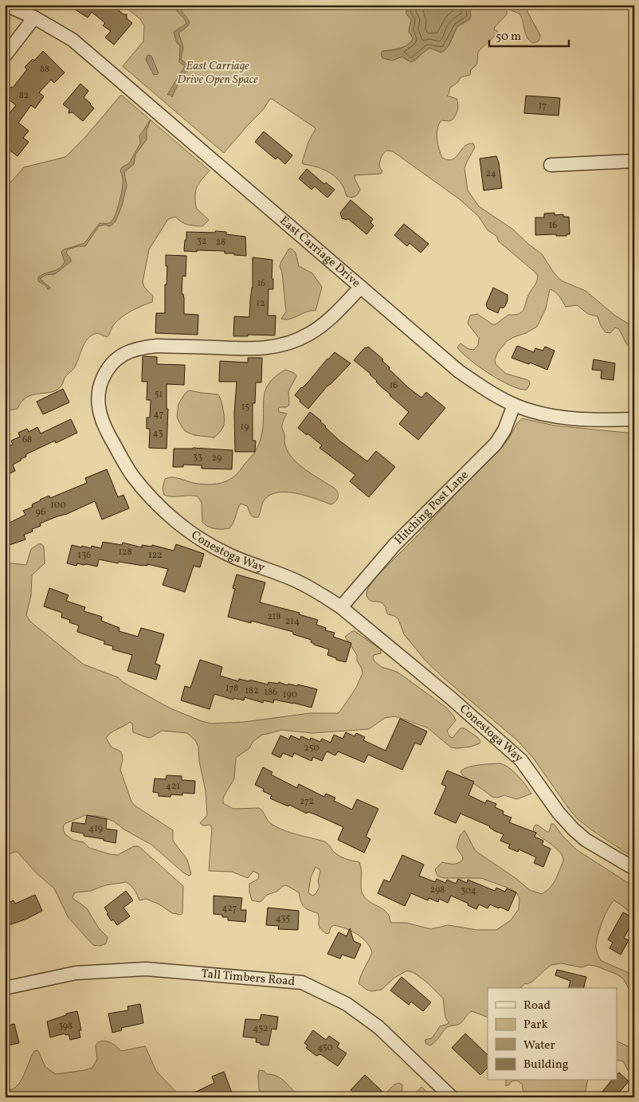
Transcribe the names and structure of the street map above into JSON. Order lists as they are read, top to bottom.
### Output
{
  "streets": {
    "street": [
      "East Carriage Drive",
      "Hitching Post Lane",
      "Conestoga Way",
      "Tall Timbers Road"
    ]
  },
  "crossings": [
    ["East Carriage Drive", "Hitching Post Lane"],
    ["East Carriage Drive", "Conestoga Way"],
    ["Hitching Post Lane", "Conestoga Way"]
  ],
  "parks": ["East Carriage Drive Open Space"],
  "house_numbers": [
    "88",
    "82",
    "17",
    "24",
    "16",
    "32",
    "28",
    "16",
    "12",
    "16",
    "51",
    "15",
    "47",
    "19",
    "43",
    "68",
    "33",
    "29",
    "100",
    "96",
    "128",
    "136",
    "122",
    "218",
    "214",
    "178",
    "182",
    "186",
    "190",
    "250",
    "421",
    "272",
    "419",
    "298",
    "304",
    "427",
    "435",
    "398",
    "432",
    "450"
  ],
  "legend": [
    "Road",
    "Park",
    "Water",
    "Building"
  ],
  "scale_bar": "50 m"
}
